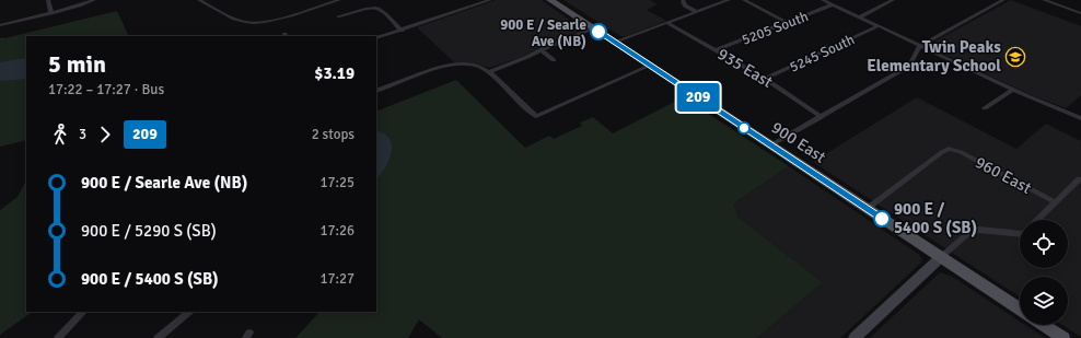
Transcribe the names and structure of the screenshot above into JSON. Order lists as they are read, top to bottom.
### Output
{
  "streets": {
    "main road": ["900 East"],
    "street": [
      "5205 South",
      "5245 South",
      "935 East",
      "960 East"
    ]
  },
  "crossings": [
    ["5205 South", "935 East"],
    ["5245 South", "935 East"],
    ["900 East", "960 East"]
  ],
  "places": {
    "other": ["900 E / Searle Ave (NB)", "900 E / 5400 S (SB)"],
    "school or university": ["Twin Peaks Elementary School"]
  },
  "lines": ["bus line 209"],
  "page": {
    "on_map": "209",
    "heading": ["5 min", "17:22 – 17:27 · Bus", "$3.19"],
    "legs": ["3", "209", "2 stops"],
    "list": [
      {
        "name": "900 E / Searle Ave (NB)",
        "value": "17:25"
      },
      {
        "name": "900 E / 5290 S (SB)",
        "value": "17:26"
      },
      {
        "name": "900 E / 5400 S (SB)",
        "value": "17:27"
      }
    ]
  }
}
